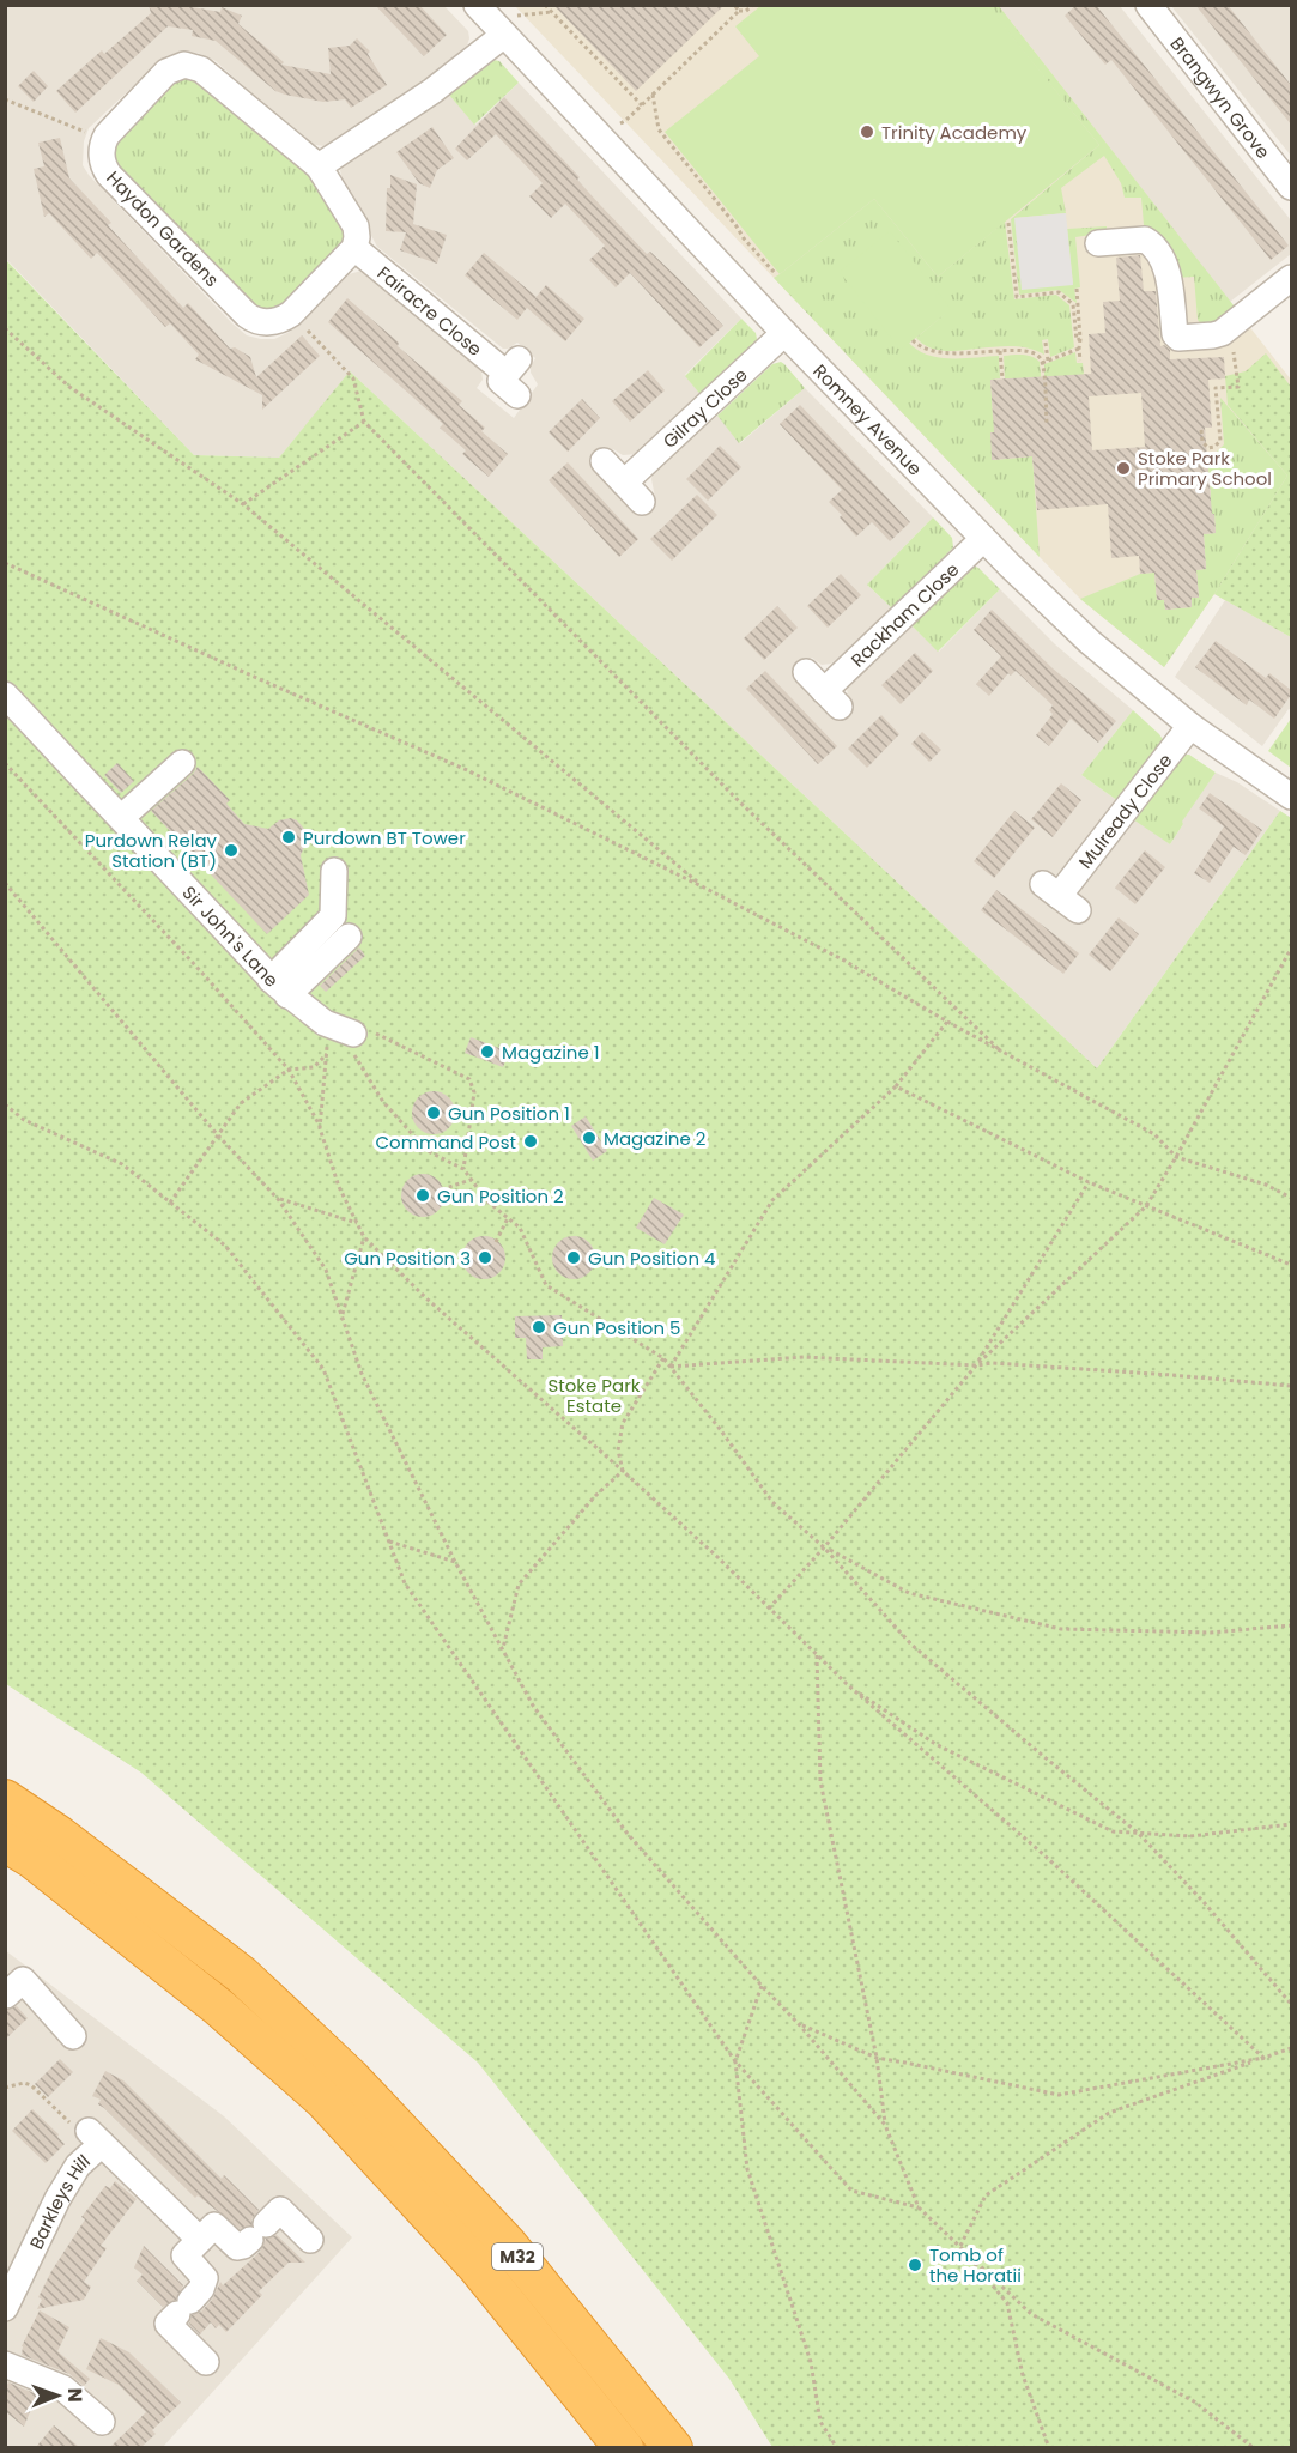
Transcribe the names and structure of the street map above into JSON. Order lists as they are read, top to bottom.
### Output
{
  "streets": {
    "highway": ["M32"],
    "street": [
      "Brangwyn Grove",
      "Haydon Gardens",
      "Fairacre Close",
      "Gilray Close",
      "Romney Avenue",
      "Rackham Close",
      "Mulready Close",
      "Sir John's Lane",
      "Barkleys Hill"
    ]
  },
  "crossings": [
    ["Gilray Close", "Romney Avenue"],
    ["Romney Avenue", "Rackham Close"],
    ["Romney Avenue", "Mulready Close"]
  ],
  "parks": ["Stoke Park Estate"],
  "places": [
    "Trinity Academy",
    "Stoke Park Primary School",
    "Purdown BT Tower",
    "Purdown Relay Station (BT)",
    "Magazine 1",
    "Gun Position 1",
    "Magazine 2",
    "Command Post",
    "Gun Position 2",
    "Gun Position 3",
    "Gun Position 4",
    "Gun Position 5",
    "Tomb of the Horatii"
  ],
  "north": "right"
}
